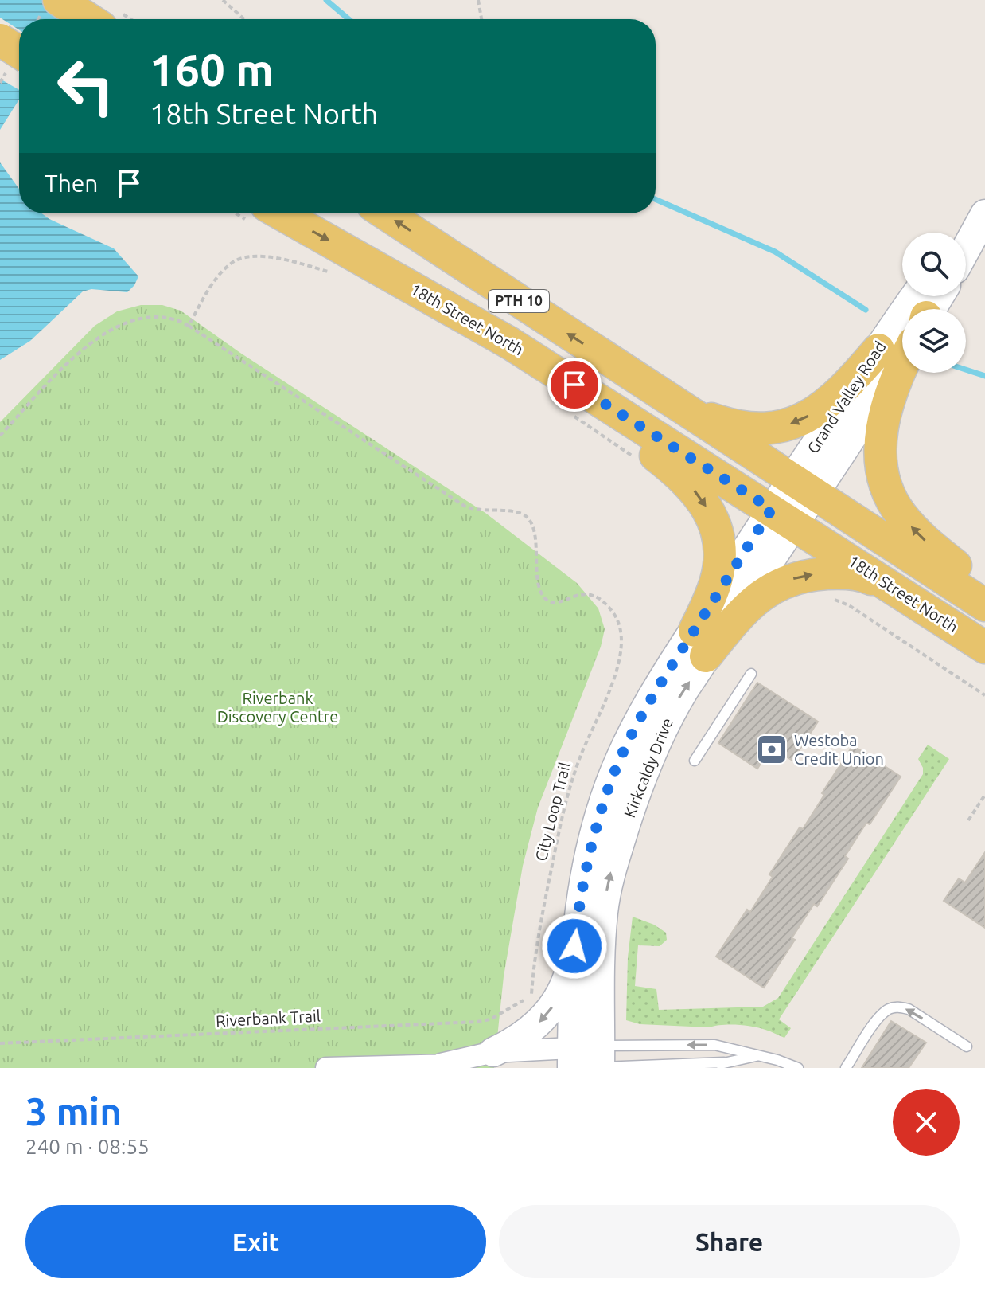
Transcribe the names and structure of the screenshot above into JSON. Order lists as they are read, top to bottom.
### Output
{
  "streets": {
    "main road": [
      "PTH 10",
      "18th Street North",
      "Grand Valley Road",
      "Kirkcaldy Drive"
    ],
    "path": ["City Loop Trail", "Riverbank Trail"]
  },
  "crossings": [
    ["PTH 10", "Grand Valley Road"],
    ["18th Street North", "Grand Valley Road"],
    ["18th Street North", "Kirkcaldy Drive"],
    ["Grand Valley Road", "Kirkcaldy Drive"],
    ["City Loop Trail", "Riverbank Trail"]
  ],
  "parks": ["Riverbank Discovery Centre"],
  "places": {
    "bank": ["Westoba Credit Union"]
  },
  "page": {
    "turn": ["160 m", "18th Street North"],
    "then": "Then",
    "heading": ["3 min", "240 m · 08:55"],
    "buttons": ["Exit", "Share"]
  }
}
